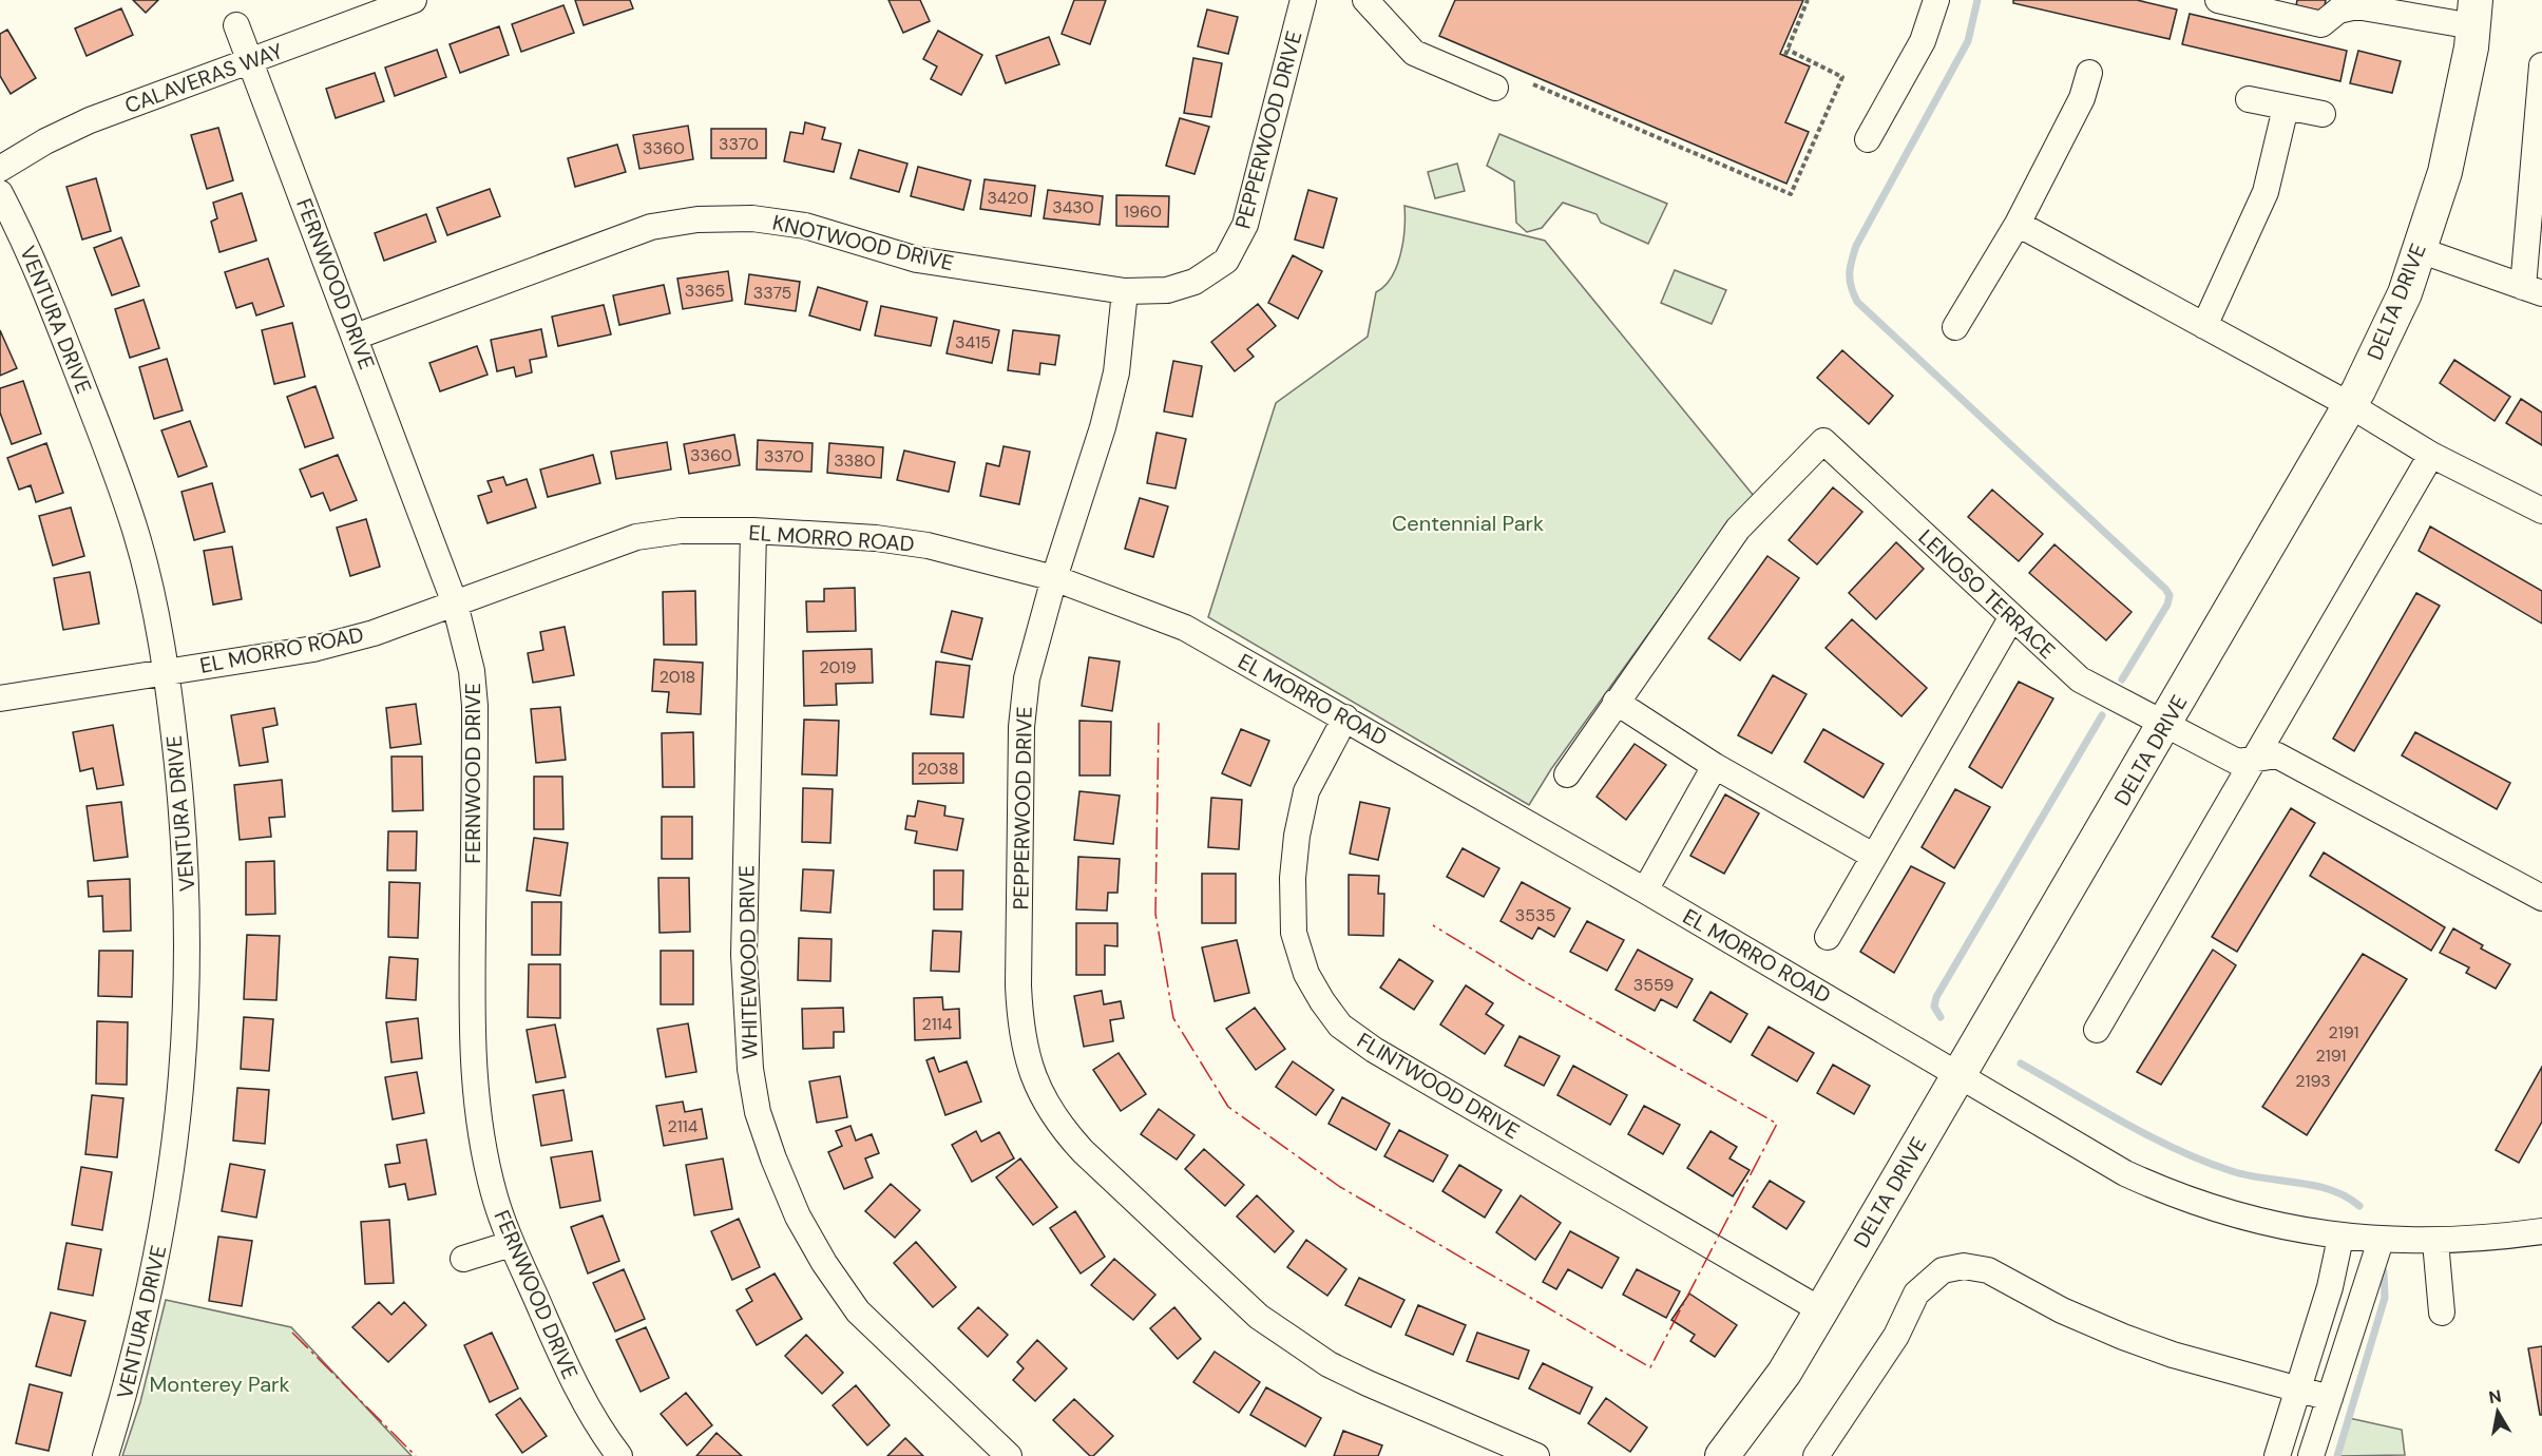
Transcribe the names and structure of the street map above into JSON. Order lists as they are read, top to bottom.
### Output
{
  "streets": {
    "main road": ["DELTA DRIVE"],
    "street": [
      "CALAVERAS WAY",
      "PEPPERWOOD DRIVE",
      "KNOTWOOD DRIVE",
      "FERNWOOD DRIVE",
      "VENTURA DRIVE",
      "EL MORRO ROAD",
      "LENOSO TERRACE",
      "WHITEWOOD DRIVE",
      "FLINTWOOD DRIVE"
    ]
  },
  "crossings": [
    ["CALAVERAS WAY", "FERNWOOD DRIVE"],
    ["PEPPERWOOD DRIVE", "KNOTWOOD DRIVE"],
    ["PEPPERWOOD DRIVE", "EL MORRO ROAD"],
    ["KNOTWOOD DRIVE", "FERNWOOD DRIVE"],
    ["FERNWOOD DRIVE", "EL MORRO ROAD"],
    ["DELTA DRIVE", "EL MORRO ROAD"],
    ["DELTA DRIVE", "LENOSO TERRACE"],
    ["DELTA DRIVE", "FLINTWOOD DRIVE"],
    ["VENTURA DRIVE", "EL MORRO ROAD"],
    ["EL MORRO ROAD", "WHITEWOOD DRIVE"],
    ["EL MORRO ROAD", "FLINTWOOD DRIVE"]
  ],
  "parks": ["Centennial Park", "Monterey Park"],
  "house_numbers": [
    "3370",
    "3360",
    "3420",
    "3430",
    "1960",
    "3365",
    "3375",
    "3415",
    "3360",
    "3370",
    "3380",
    "2019",
    "2018",
    "2038",
    "3535",
    "3559",
    "2114",
    "2191",
    "2191",
    "2193",
    "2114"
  ],
  "north": "top"
}
